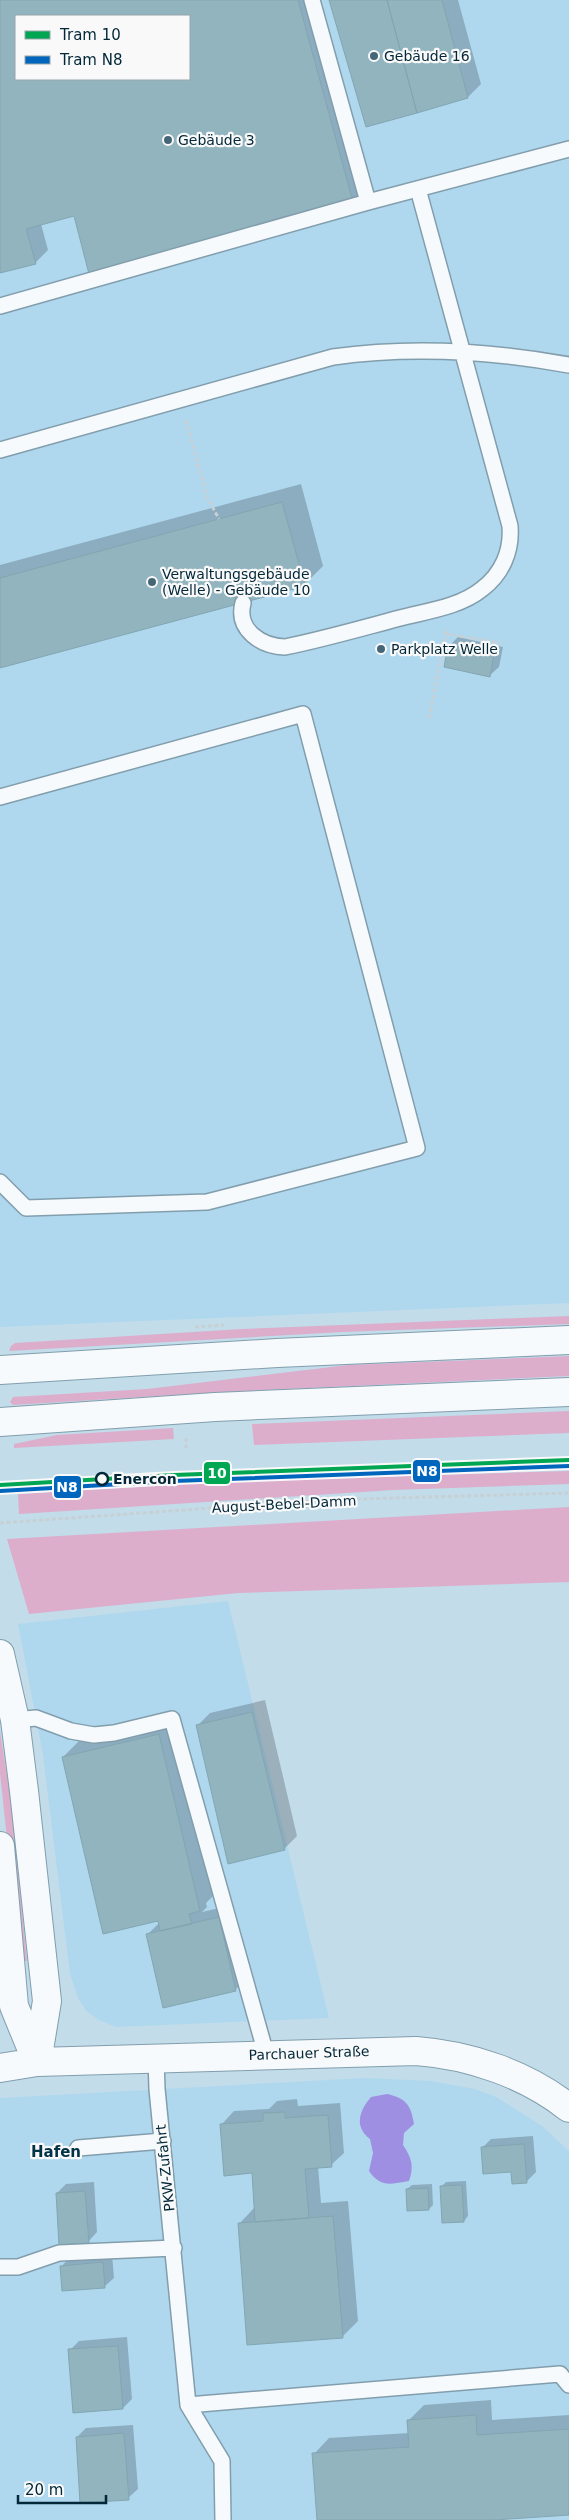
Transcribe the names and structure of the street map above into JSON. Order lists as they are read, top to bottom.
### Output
{
  "streets": {
    "street": ["Parchauer Straße"],
    "lane": ["PKW-Zufahrt"],
    "path": ["August-Bebel-Damm"]
  },
  "crossings": [
    ["Parchauer Straße", "PKW-Zufahrt"]
  ],
  "districts": ["Hafen"],
  "places": [
    "Gebäude 16",
    "Gebäude 3",
    "Verwaltungsgebäude (Welle) - Gebäude 10",
    "Parkplatz Welle",
    "Enercon"
  ],
  "lines": ["tram line 10", "tram line N8"],
  "legend": ["Tram 10", "Tram N8"],
  "scale_bar": "20 m"
}
